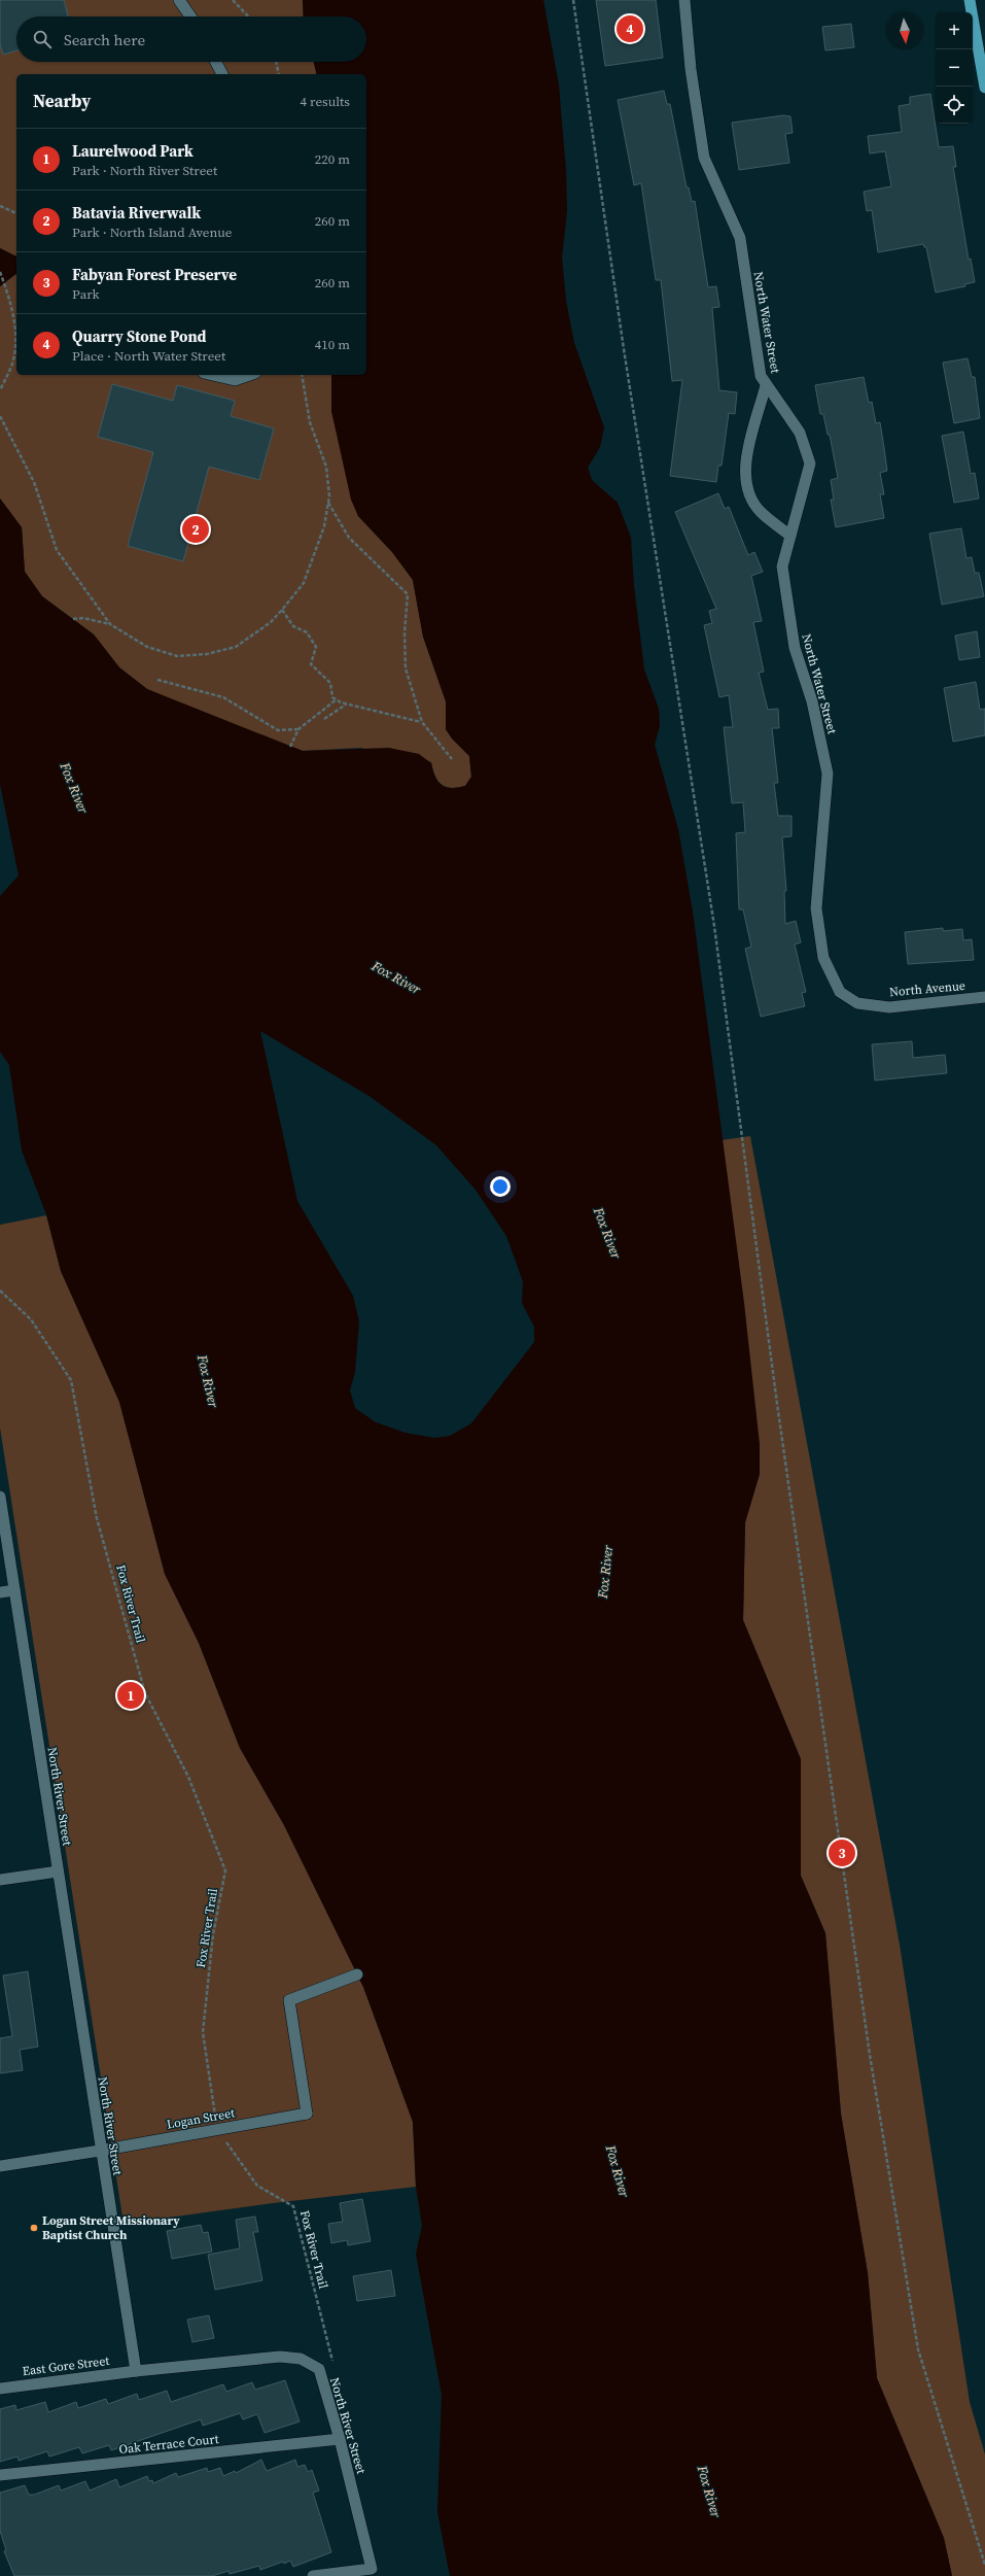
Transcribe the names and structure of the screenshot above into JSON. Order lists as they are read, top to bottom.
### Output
{
  "streets": {
    "street": [
      "North Water Street",
      "North Avenue",
      "North River Street",
      "Logan Street",
      "East Gore Street",
      "Oak Terrace Court"
    ],
    "path": ["Fox River Trail"]
  },
  "crossings": [
    ["North Water Street", "North Avenue"],
    ["Fox River Trail", "Logan Street"],
    ["North River Street", "Logan Street"],
    ["North River Street", "East Gore Street"],
    ["North River Street", "Oak Terrace Court"]
  ],
  "water": ["Fox River"],
  "places": ["Logan Street Missionary Baptist Church"],
  "north": "bottom",
  "page": {
    "map_buttons": ["+", "−"],
    "pins": [
      "4",
      "2",
      "1",
      "3"
    ],
    "search": "Search here",
    "heading": ["Nearby", "4 results"],
    "list": [
      {
        "mark": "1",
        "name": "Laurelwood Park",
        "note": "Park · North River Street",
        "value": "220 m"
      },
      {
        "mark": "2",
        "name": "Batavia Riverwalk",
        "note": "Park · North Island Avenue",
        "value": "260 m"
      },
      {
        "mark": "3",
        "name": "Fabyan Forest Preserve",
        "note": "Park",
        "value": "260 m"
      },
      {
        "mark": "4",
        "name": "Quarry Stone Pond",
        "note": "Place · North Water Street",
        "value": "410 m"
      }
    ]
  }
}
